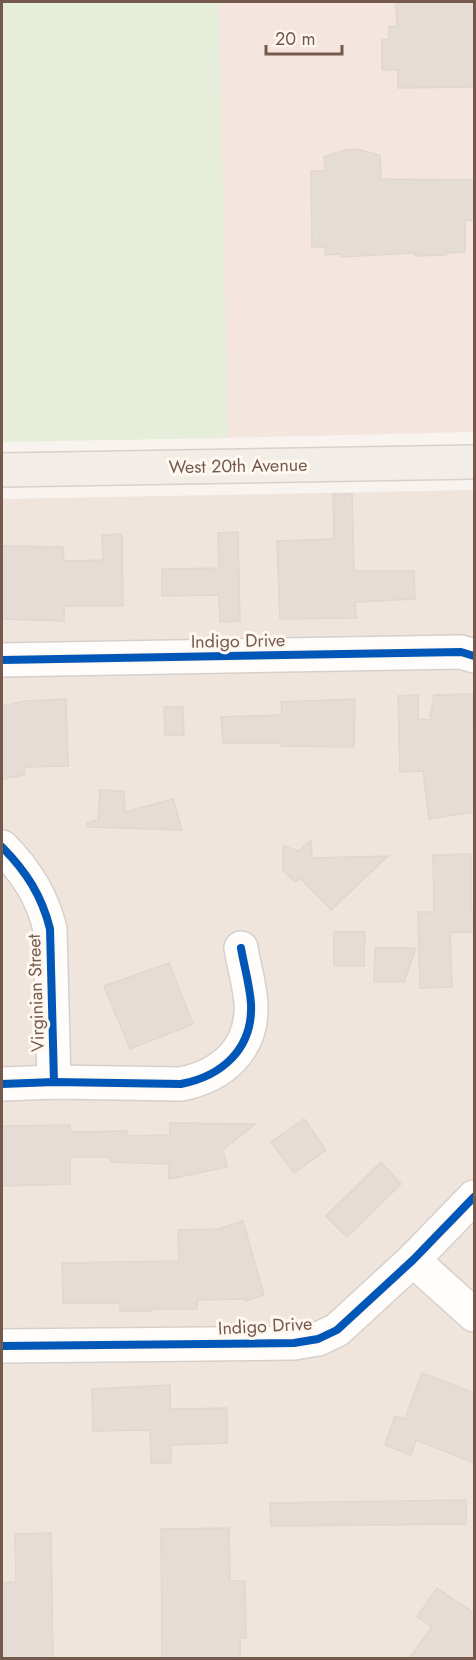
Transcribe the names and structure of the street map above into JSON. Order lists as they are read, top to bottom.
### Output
{
  "streets": {
    "main road": ["West 20th Avenue"],
    "street": ["Indigo Drive", "Virginian Street"]
  },
  "scale_bar": "20 m"
}
